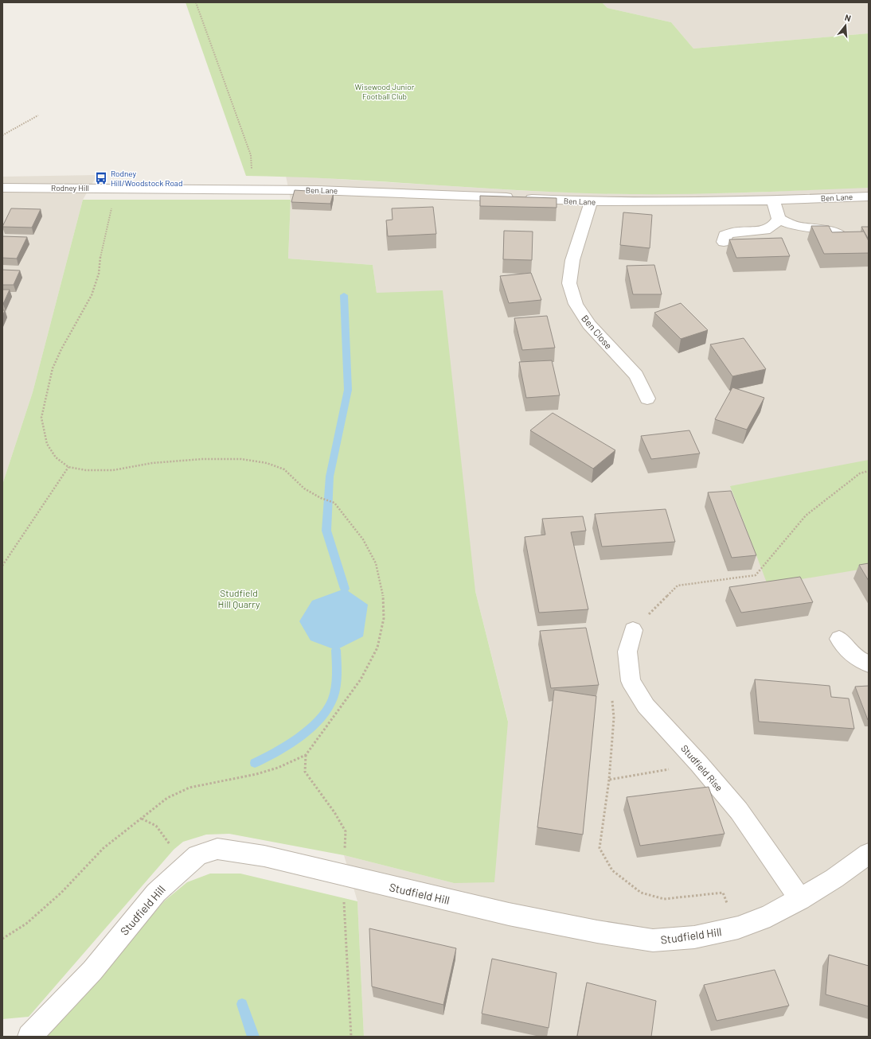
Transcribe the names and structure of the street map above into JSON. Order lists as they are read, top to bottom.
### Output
{
  "streets": {
    "street": [
      "Rodney Hill",
      "Ben Lane",
      "Ben Close",
      "Studfield Rise",
      "Studfield Hill"
    ]
  },
  "crossings": [
    ["Rodney Hill", "Ben Lane"],
    ["Ben Lane", "Ben Close"],
    ["Studfield Rise", "Studfield Hill"]
  ],
  "parks": ["Wisewood Junior Football Club", "Studfield Hill Quarry"],
  "places": {
    "bus stop": ["Rodney Hill/Woodstock Road"]
  },
  "north": "top"
}
